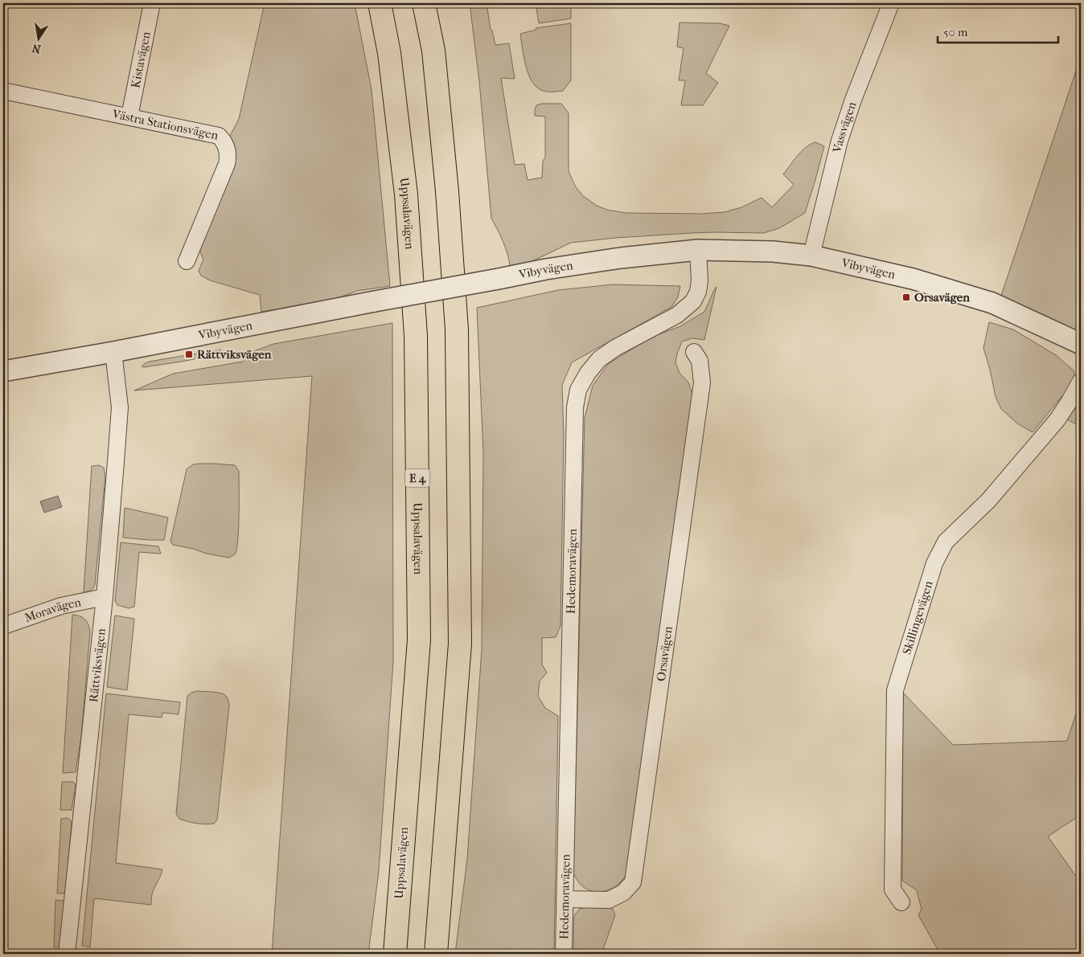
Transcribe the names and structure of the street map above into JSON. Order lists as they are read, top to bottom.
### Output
{
  "streets": {
    "highway": ["Uppsalavägen", "E 4"],
    "street": [
      "Kistavägen",
      "Västra Stationsvägen",
      "Vassvägen",
      "Vibyvägen",
      "Hedemoravägen",
      "Moravägen",
      "Skillingevägen",
      "Orsavägen",
      "Rättviksvägen"
    ]
  },
  "crossings": [
    ["Kistavägen", "Västra Stationsvägen"],
    ["Vassvägen", "Vibyvägen"],
    ["Vibyvägen", "Hedemoravägen"],
    ["Vibyvägen", "Rättviksvägen"],
    ["Hedemoravägen", "Orsavägen"],
    ["Moravägen", "Rättviksvägen"]
  ],
  "places": {
    "transit": ["Orsavägen", "Rättviksvägen"]
  },
  "scale_bar": "50 m",
  "north": "bottom"
}
